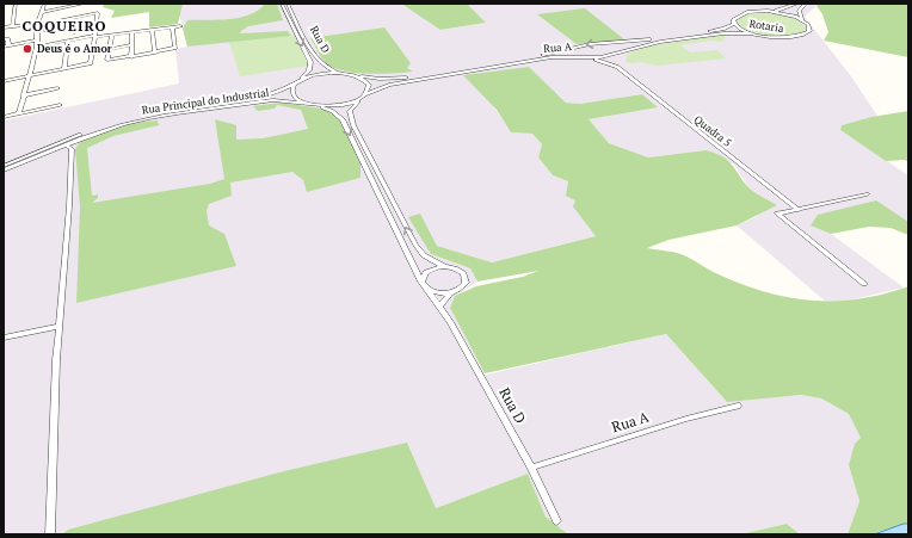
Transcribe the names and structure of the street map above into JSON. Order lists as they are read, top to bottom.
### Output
{
  "streets": {
    "street": [
      "Rotaria",
      "Rua D",
      "Rua A",
      "Rua Principal do Industrial",
      "Quadra 5"
    ]
  },
  "crossings": [
    ["Rotaria", "Rua A"],
    ["Rua D", "Rua A"],
    ["Rua D", "Rua Principal do Industrial"],
    ["Rua A", "Rua Principal do Industrial"],
    ["Rua A", "Quadra 5"]
  ],
  "districts": ["COQUEIRO"],
  "places": ["Deus é o Amor"]
}
